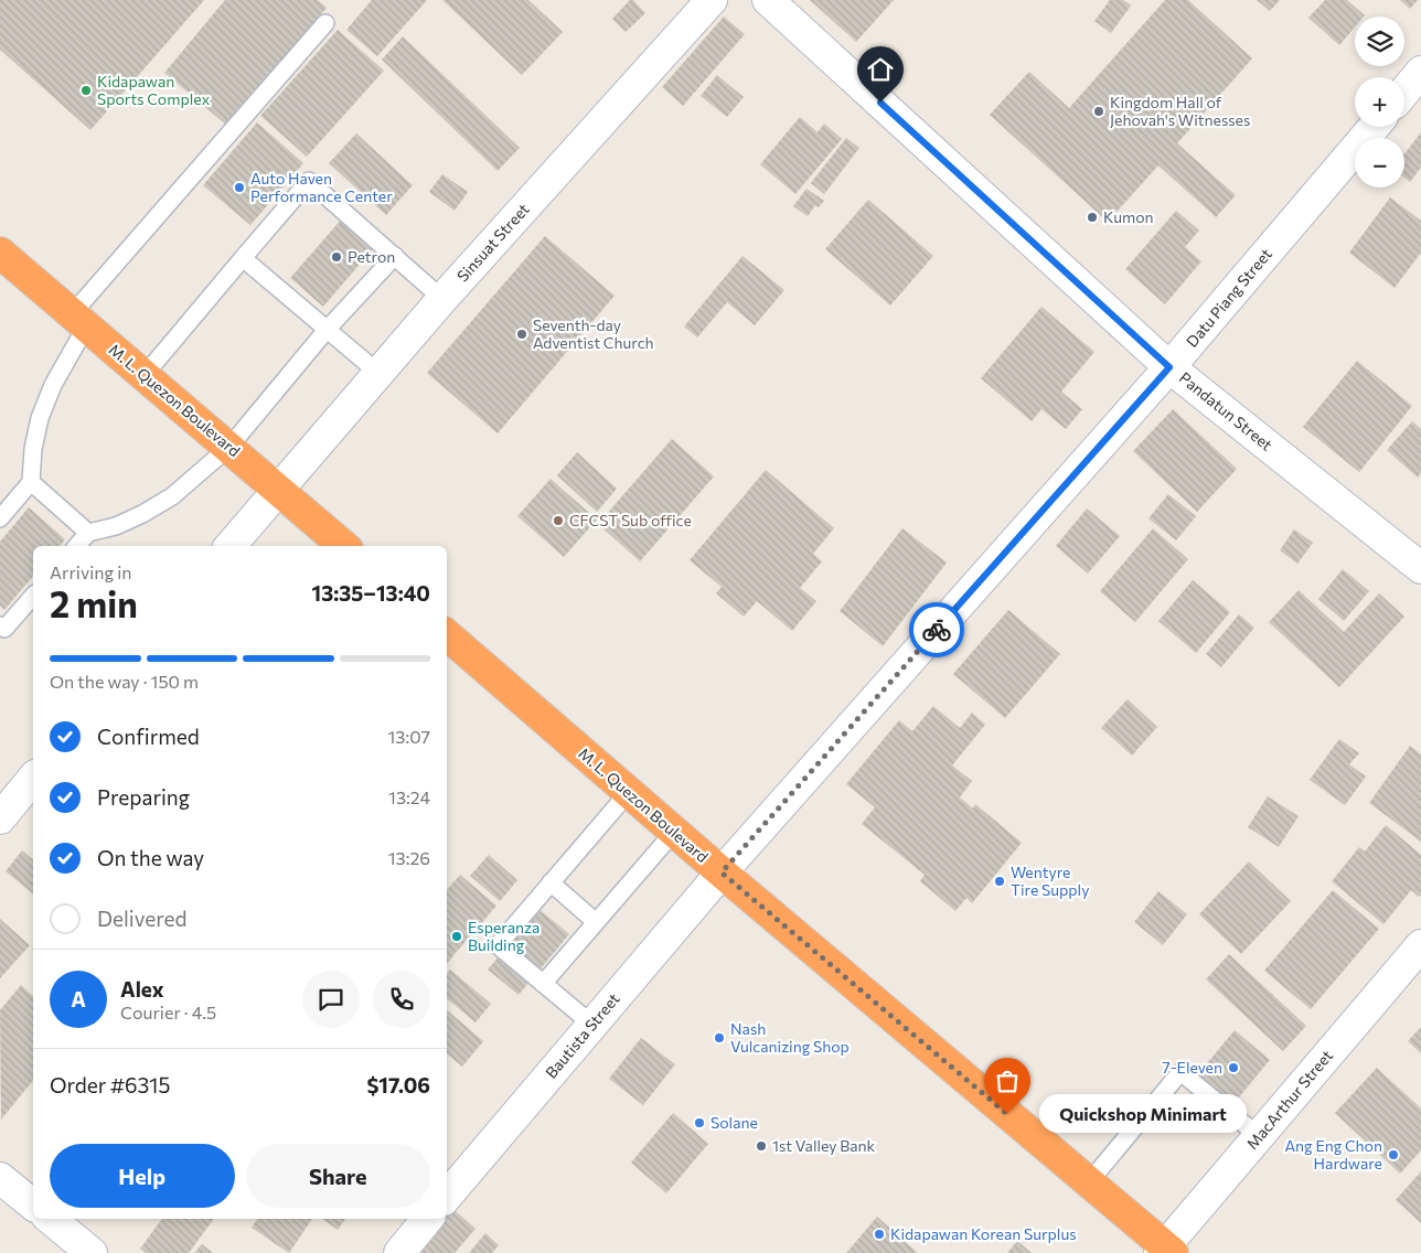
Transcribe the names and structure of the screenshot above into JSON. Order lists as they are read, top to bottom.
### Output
{
  "streets": {
    "highway": ["M. L. Quezon Boulevard"],
    "street": [
      "Sinsuat Street",
      "Datu Piang Street",
      "Pandatun Street",
      "Bautista Street",
      "MacArthur Street"
    ]
  },
  "crossings": [
    ["Sinsuat Street", "M. L. Quezon Boulevard"],
    ["Datu Piang Street", "M. L. Quezon Boulevard"],
    ["Datu Piang Street", "Pandatun Street"],
    ["Datu Piang Street", "Bautista Street"],
    ["M. L. Quezon Boulevard", "Bautista Street"],
    ["M. L. Quezon Boulevard", "MacArthur Street"]
  ],
  "places": [
    "Kidapawan Sports Complex",
    "Kingdom Hall of Jehovah's Witnesses",
    "Auto Haven Performance Center",
    "Kumon",
    "Petron",
    "Seventh-day Adventist Church",
    "CFCST Sub office",
    "Wentyre Tire Supply",
    "Esperanza Building",
    "Nash Vulcanizing Shop",
    "7-Eleven",
    "Quickshop Minimart",
    "Solane",
    "1st Valley Bank",
    "Ang Eng Chon Hardware",
    "Kidapawan Korean Surplus"
  ],
  "page": {
    "map_buttons": ["+", "−"],
    "heading": ["2 min", "Arriving in", "13:35–13:40"],
    "panel": [
      "Alex",
      "Courier · 4.5",
      "Order #6315",
      "$17.06"
    ],
    "bar": "On the way · 150 m",
    "list": [
      ["Confirmed", "13:07"],
      ["Preparing", "13:24"],
      ["On the way", "13:26"],
      "Delivered"
    ],
    "round": "A",
    "bubble": "Quickshop Minimart",
    "buttons": ["Help", "Share"]
  }
}
